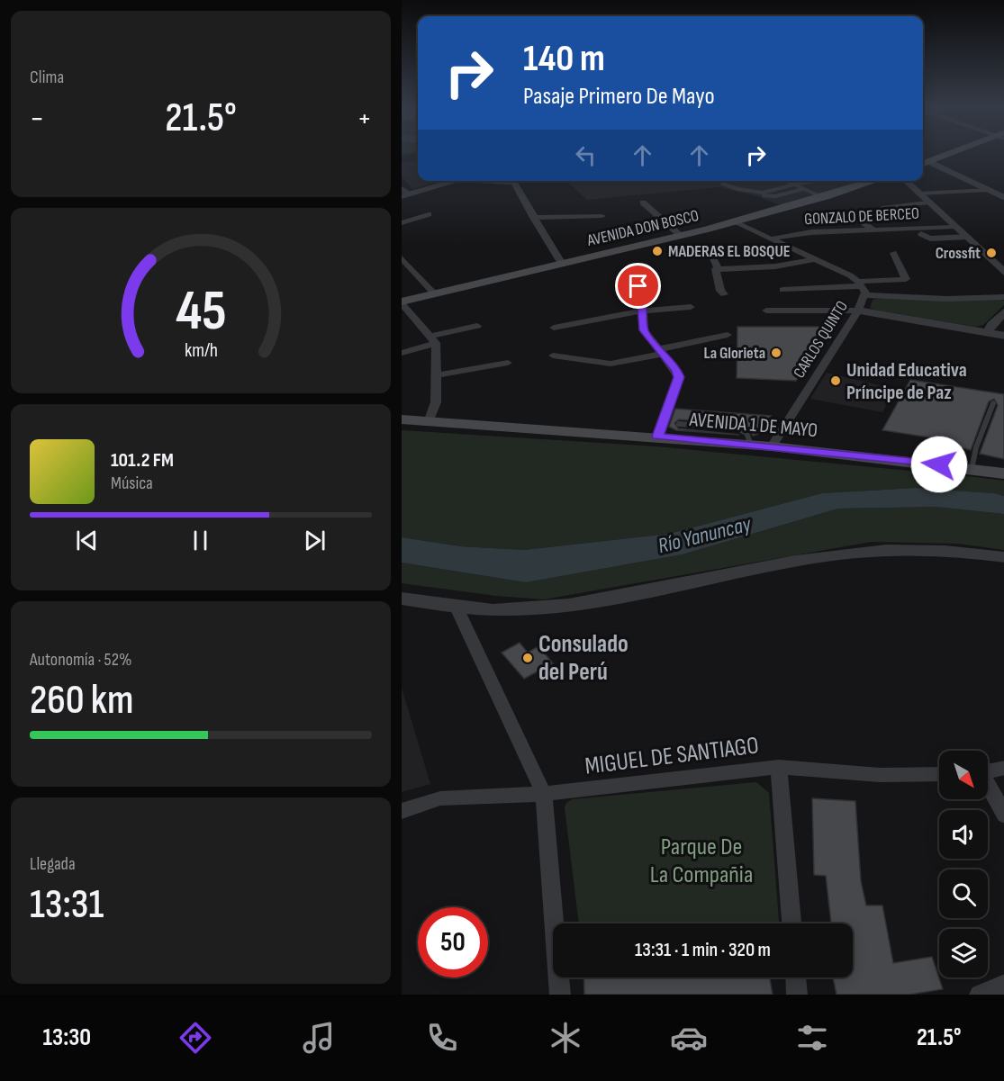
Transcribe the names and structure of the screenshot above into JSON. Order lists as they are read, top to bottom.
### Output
{
  "streets": {
    "main road": ["AVENIDA DON BOSCO", "AVENIDA 1 DE MAYO"],
    "street": ["GONZALO DE BERCEO", "CARLOS QUINTO", "MIGUEL DE SANTIAGO"]
  },
  "crossings": [
    ["GONZALO DE BERCEO", "CARLOS QUINTO"],
    ["AVENIDA DON BOSCO", "CARLOS QUINTO"],
    ["CARLOS QUINTO", "AVENIDA 1 DE MAYO"]
  ],
  "water": ["Río Yanuncay"],
  "parks": ["Parque De La Compañia"],
  "places": [
    "MADERAS EL BOSQUE",
    "Crossfit",
    "La Glorieta",
    "Unidad Educativa Príncipe de Paz",
    "Consulado del Perú"
  ],
  "north": "bottom right",
  "page": {
    "tile": [
      "Clima",
      ["Autonomía · 52%", "260 km"],
      ["Llegada", "13:31"]
    ],
    "turn": ["140 m", "Pasaje Primero De Mayo"],
    "heat": ["−", "21.5°", "+"],
    "song": ["101.2 FM", "Música"],
    "limit": "50",
    "trip": "13:31 · 1 min · 320 m",
    "tabs": ["13:30", "21.5°"],
    "gauge": ["45", "km/h"]
  }
}
